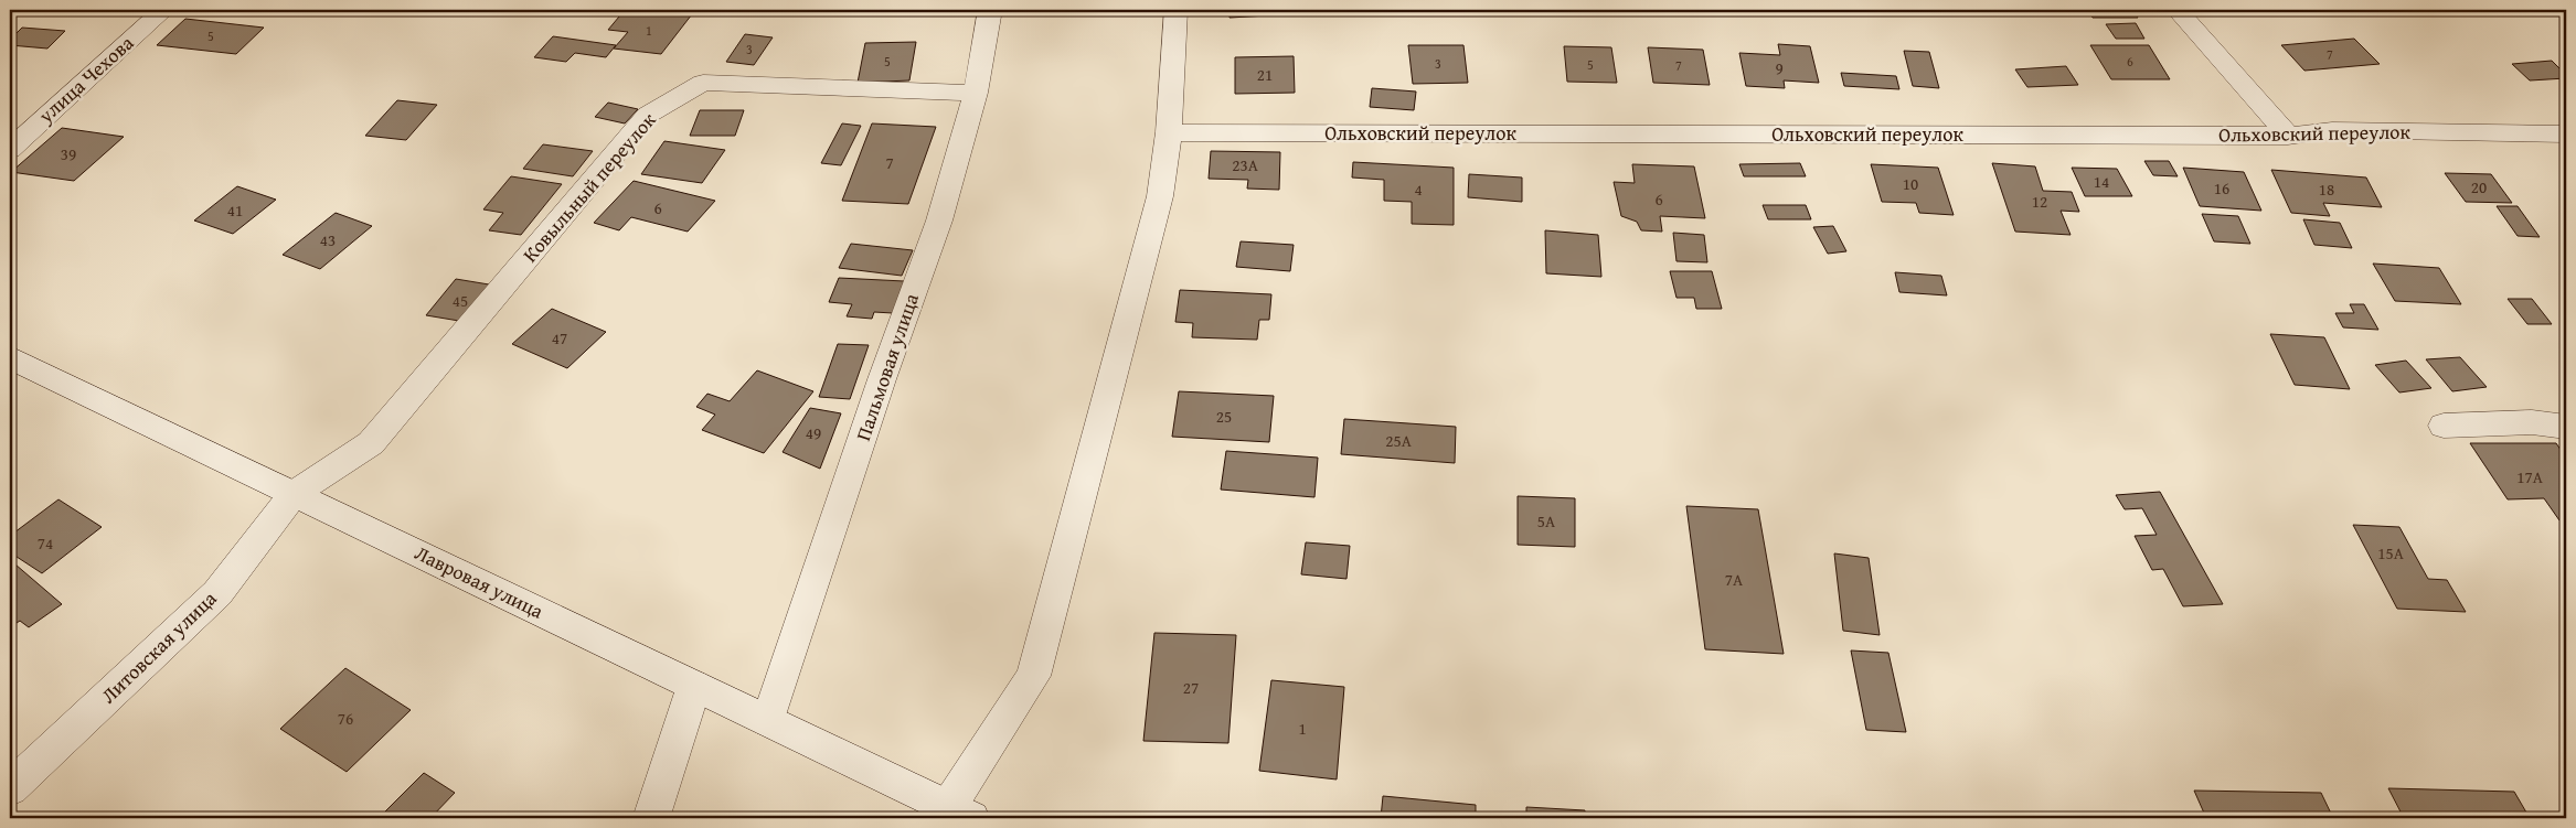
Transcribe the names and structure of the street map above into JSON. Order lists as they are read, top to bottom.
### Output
{
  "streets": {
    "street": [
      "улица Чехова",
      "Ольховский переулок",
      "Ковыльный переулок",
      "Пальмовая улица",
      "Лавровая улица",
      "Литовская улица"
    ]
  },
  "crossings": [
    ["Ковыльный переулок", "Пальмовая улица"],
    ["Ковыльный переулок", "Лавровая улица"],
    ["Ковыльный переулок", "Литовская улица"],
    ["Пальмовая улица", "Лавровая улица"],
    ["Лавровая улица", "Литовская улица"]
  ],
  "house_numbers": [
    "1",
    "5",
    "3",
    "7",
    "5",
    "6",
    "3",
    "5",
    "7",
    "9",
    "21",
    "39",
    "7",
    "23А",
    "14",
    "10",
    "20",
    "16",
    "4",
    "18",
    "6",
    "12",
    "6",
    "41",
    "43",
    "45",
    "47",
    "25",
    "49",
    "25А",
    "17А",
    "5А",
    "74",
    "15А",
    "7А",
    "27",
    "76",
    "1"
  ]
}
